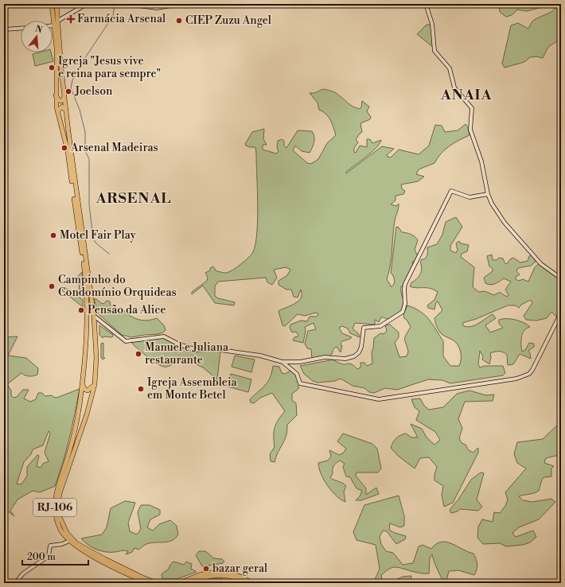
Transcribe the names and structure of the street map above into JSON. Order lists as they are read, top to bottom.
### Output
{
  "streets": {
    "highway": ["RJ-106"]
  },
  "districts": ["ANAIA", "ARSENAL"],
  "places": {
    "health": ["Farmácia Arsenal"],
    "other": [
      "CIEP Zuzu Angel",
      "Igreja \"Jesus vive e reina para sempre\"",
      "Joelson",
      "Arsenal Madeiras",
      "Motel Fair Play",
      "Campinho do Condomínio Orquideas",
      "Pensão da Alice",
      "Manuel e Juliana restaurante",
      "Igreja Assembleia em Monte Betel",
      "bazar geral"
    ]
  },
  "scale_bar": "200 m",
  "north": "top"
}
